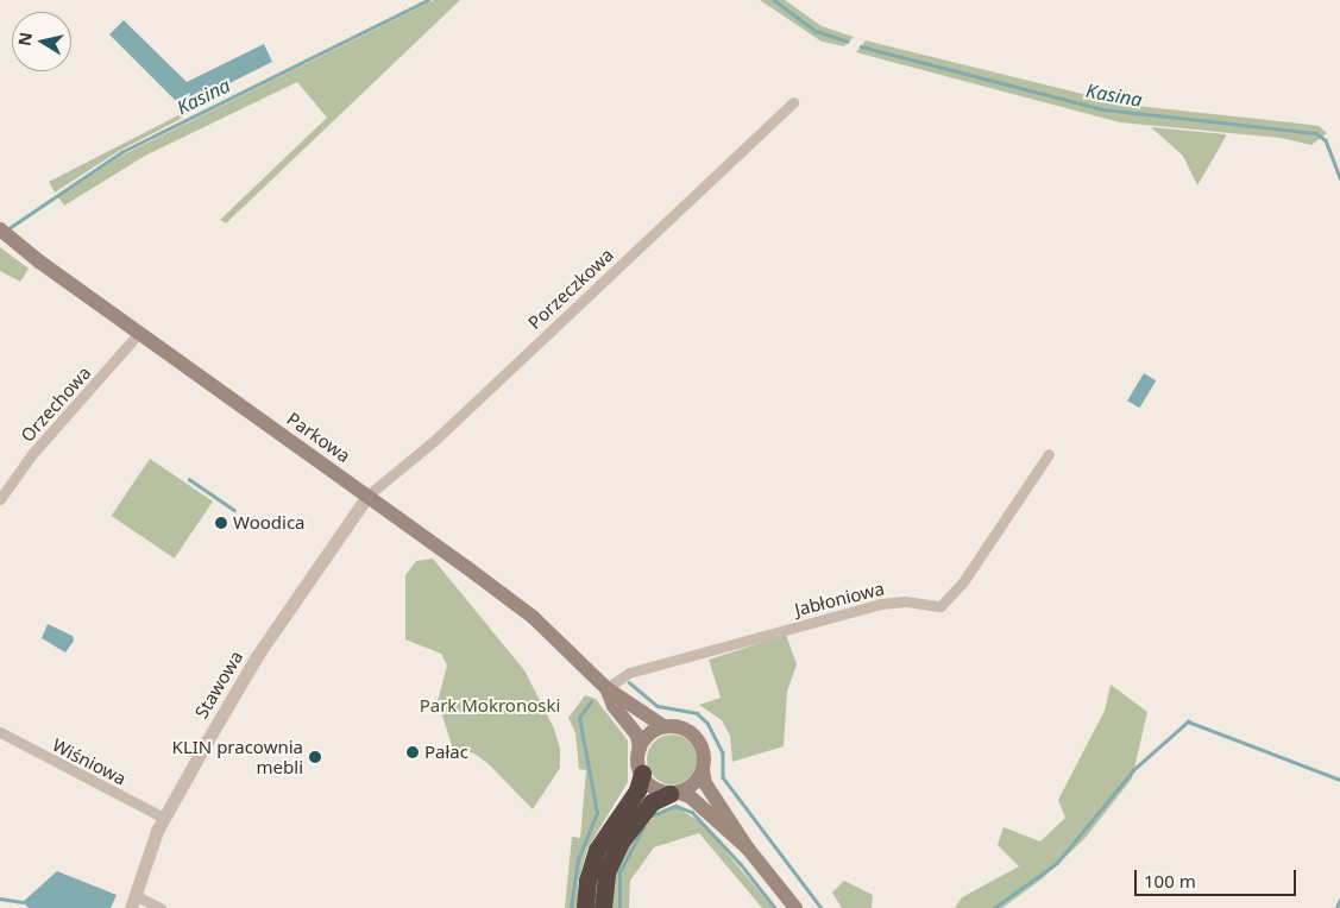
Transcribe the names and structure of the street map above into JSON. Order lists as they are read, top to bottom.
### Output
{
  "streets": {
    "main road": ["Parkowa"],
    "street": [
      "Porzeczkowa",
      "Orzechowa",
      "Jabłoniowa",
      "Stawowa",
      "Wiśniowa"
    ]
  },
  "crossings": [
    ["Porzeczkowa", "Parkowa"],
    ["Porzeczkowa", "Stawowa"],
    ["Orzechowa", "Parkowa"],
    ["Parkowa", "Jabłoniowa"],
    ["Parkowa", "Stawowa"],
    ["Stawowa", "Wiśniowa"]
  ],
  "water": ["Kasina"],
  "parks": ["Park Mokronoski"],
  "places": ["Woodica", "Pałac", "KLIN pracownia mebli"],
  "scale_bar": "100 m",
  "north": "left"
}
